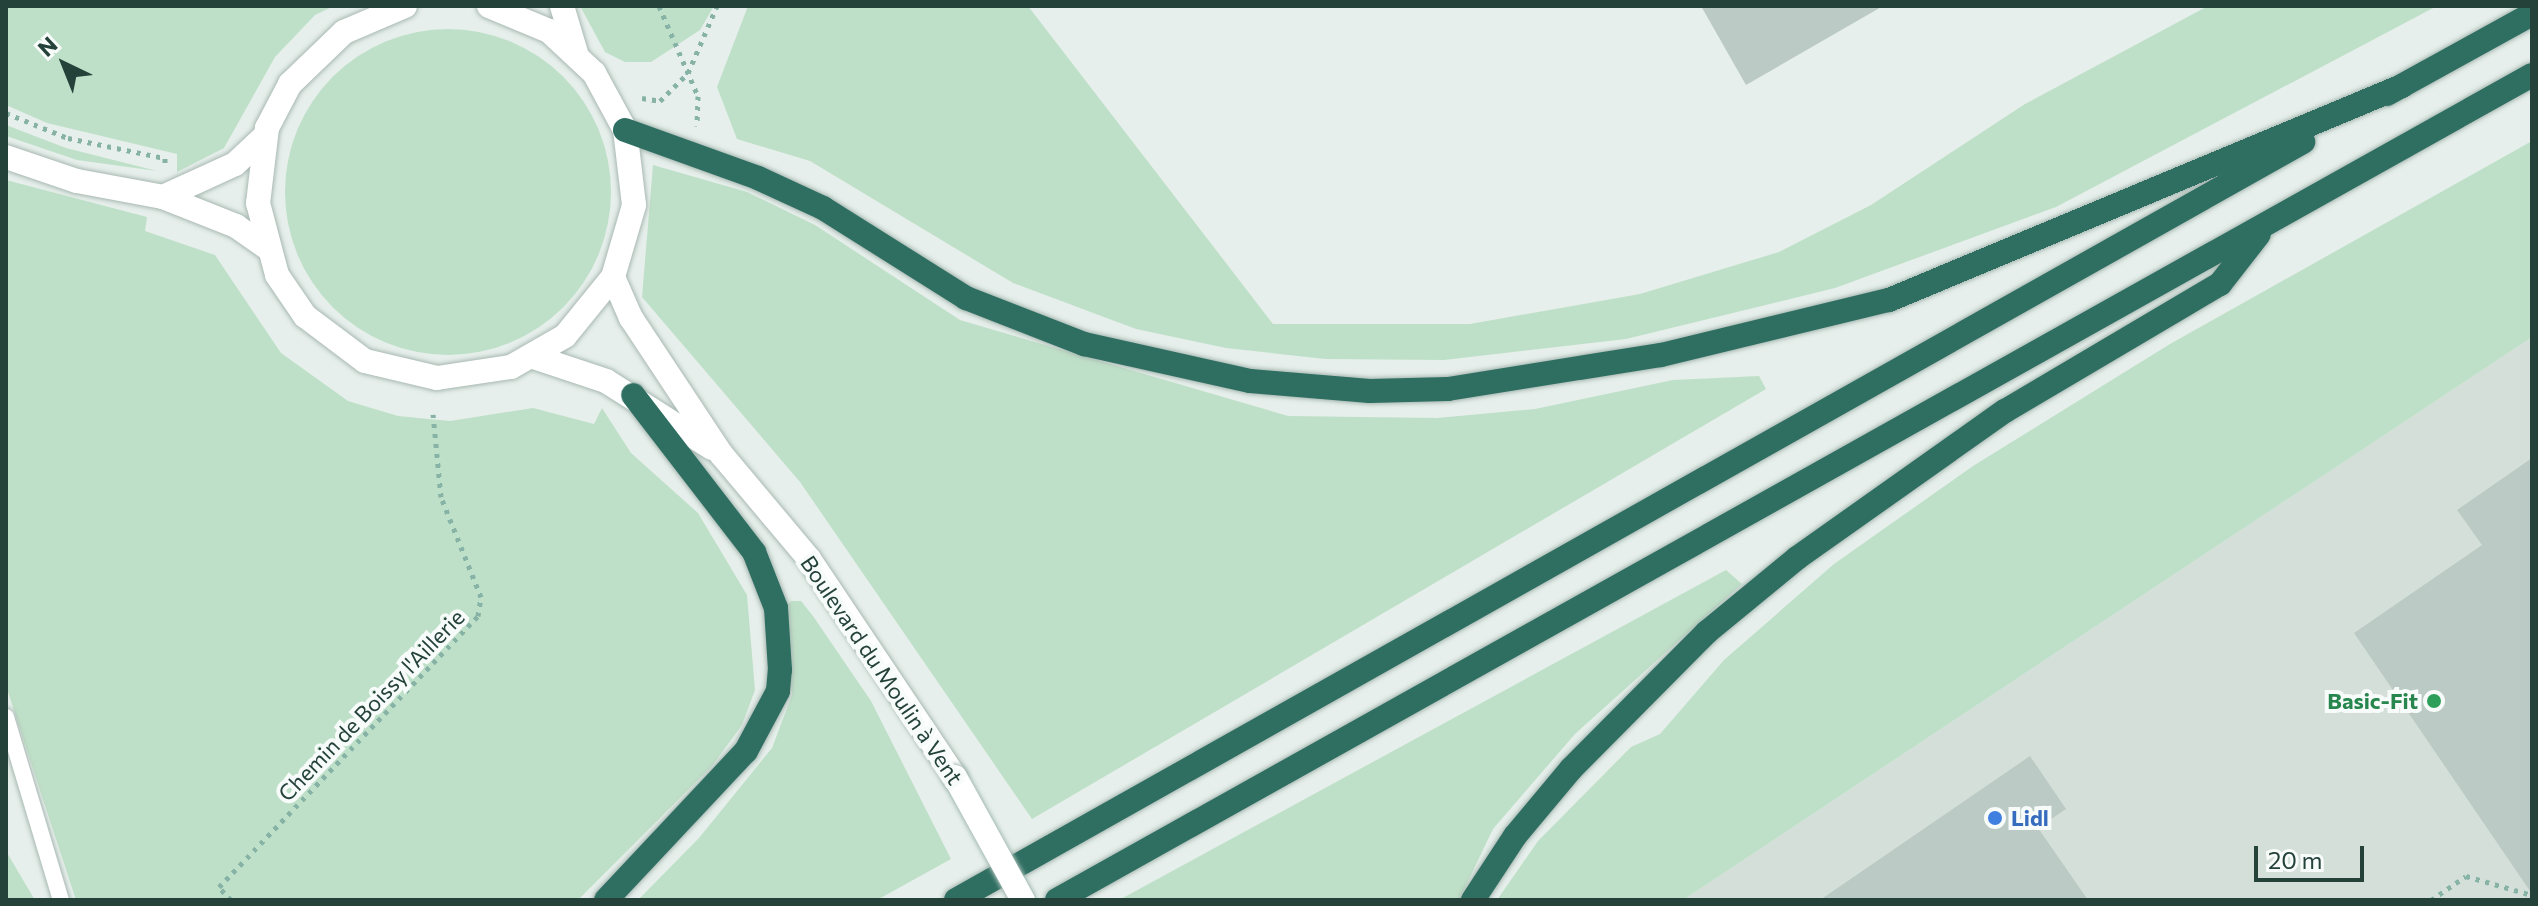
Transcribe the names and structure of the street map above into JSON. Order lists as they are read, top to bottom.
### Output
{
  "streets": {
    "main road": ["Boulevard du Moulin à Vent"],
    "path": ["Chemin de Boissy l'Aillerie"]
  },
  "places": ["Basic-Fit", "Lidl"],
  "scale_bar": "20 m",
  "north": "top left"
}
